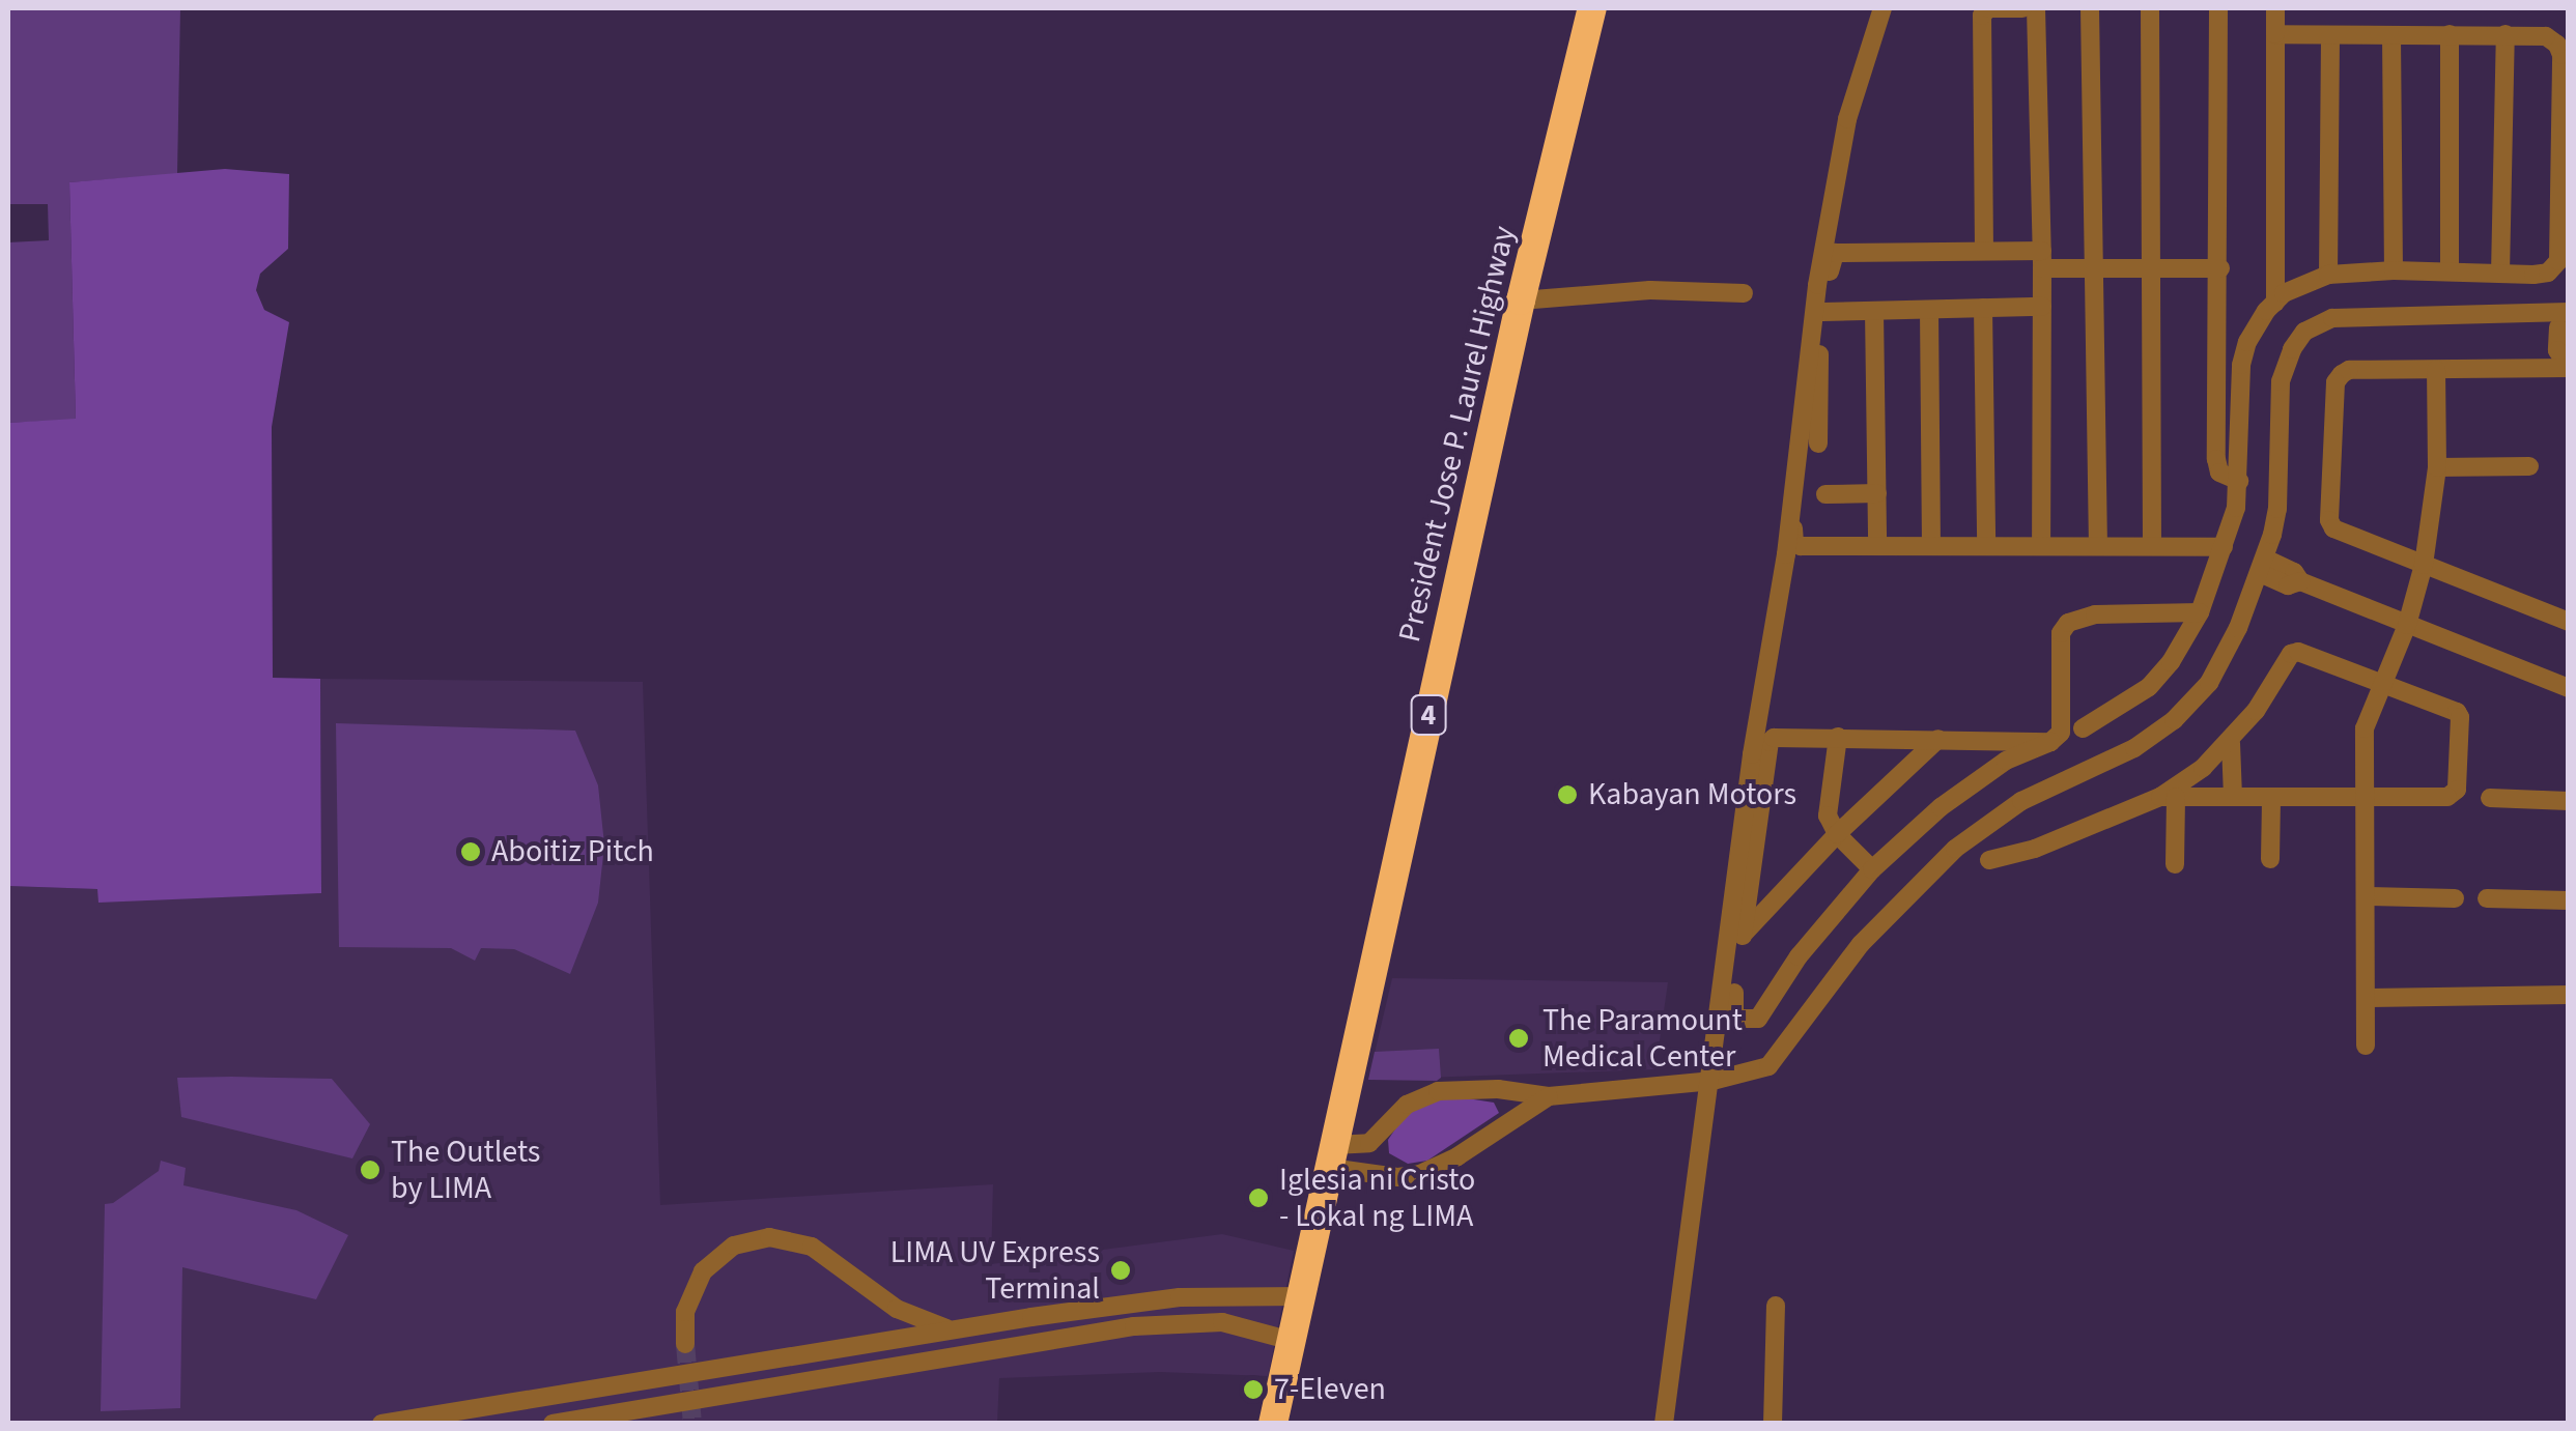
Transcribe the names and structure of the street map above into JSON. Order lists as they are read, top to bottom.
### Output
{
  "streets": {
    "highway": ["President Jose P. Laurel Highway", "4"]
  },
  "places": [
    "Kabayan Motors",
    "Aboitiz Pitch",
    "The Paramount Medical Center",
    "The Outlets by LIMA",
    "Iglesia ni Cristo - Lokal ng LIMA",
    "LIMA UV Express Terminal",
    "7-Eleven"
  ]
}
